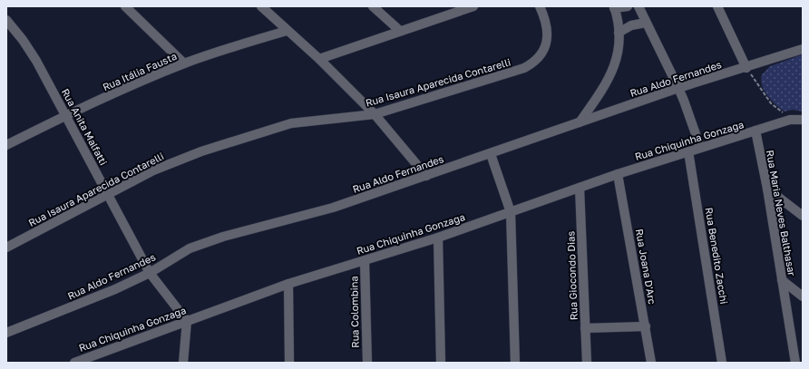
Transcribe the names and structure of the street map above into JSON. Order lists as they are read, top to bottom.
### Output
{
  "streets": {
    "street": [
      "Rua Itália Fausta",
      "Rua Aldo Fernandes",
      "Rua Isaura Aparecida Contarelli",
      "Rua Anita Malfatti",
      "Rua Chiquinha Gonzaga",
      "Rua Maria Neves Balthasar",
      "Rua Benedito Zacchi",
      "Rua Joana D'Arc",
      "Rua Giocondo Dias",
      "Rua Colombina"
    ]
  },
  "crossings": [
    ["Rua Itália Fausta", "Rua Anita Malfatti"],
    ["Rua Aldo Fernandes", "Rua Anita Malfatti"],
    ["Rua Isaura Aparecida Contarelli", "Rua Anita Malfatti"],
    ["Rua Anita Malfatti", "Rua Chiquinha Gonzaga"],
    ["Rua Chiquinha Gonzaga", "Rua Maria Neves Balthasar"],
    ["Rua Chiquinha Gonzaga", "Rua Benedito Zacchi"],
    ["Rua Chiquinha Gonzaga", "Rua Joana D'Arc"],
    ["Rua Chiquinha Gonzaga", "Rua Giocondo Dias"],
    ["Rua Chiquinha Gonzaga", "Rua Colombina"]
  ]
}
